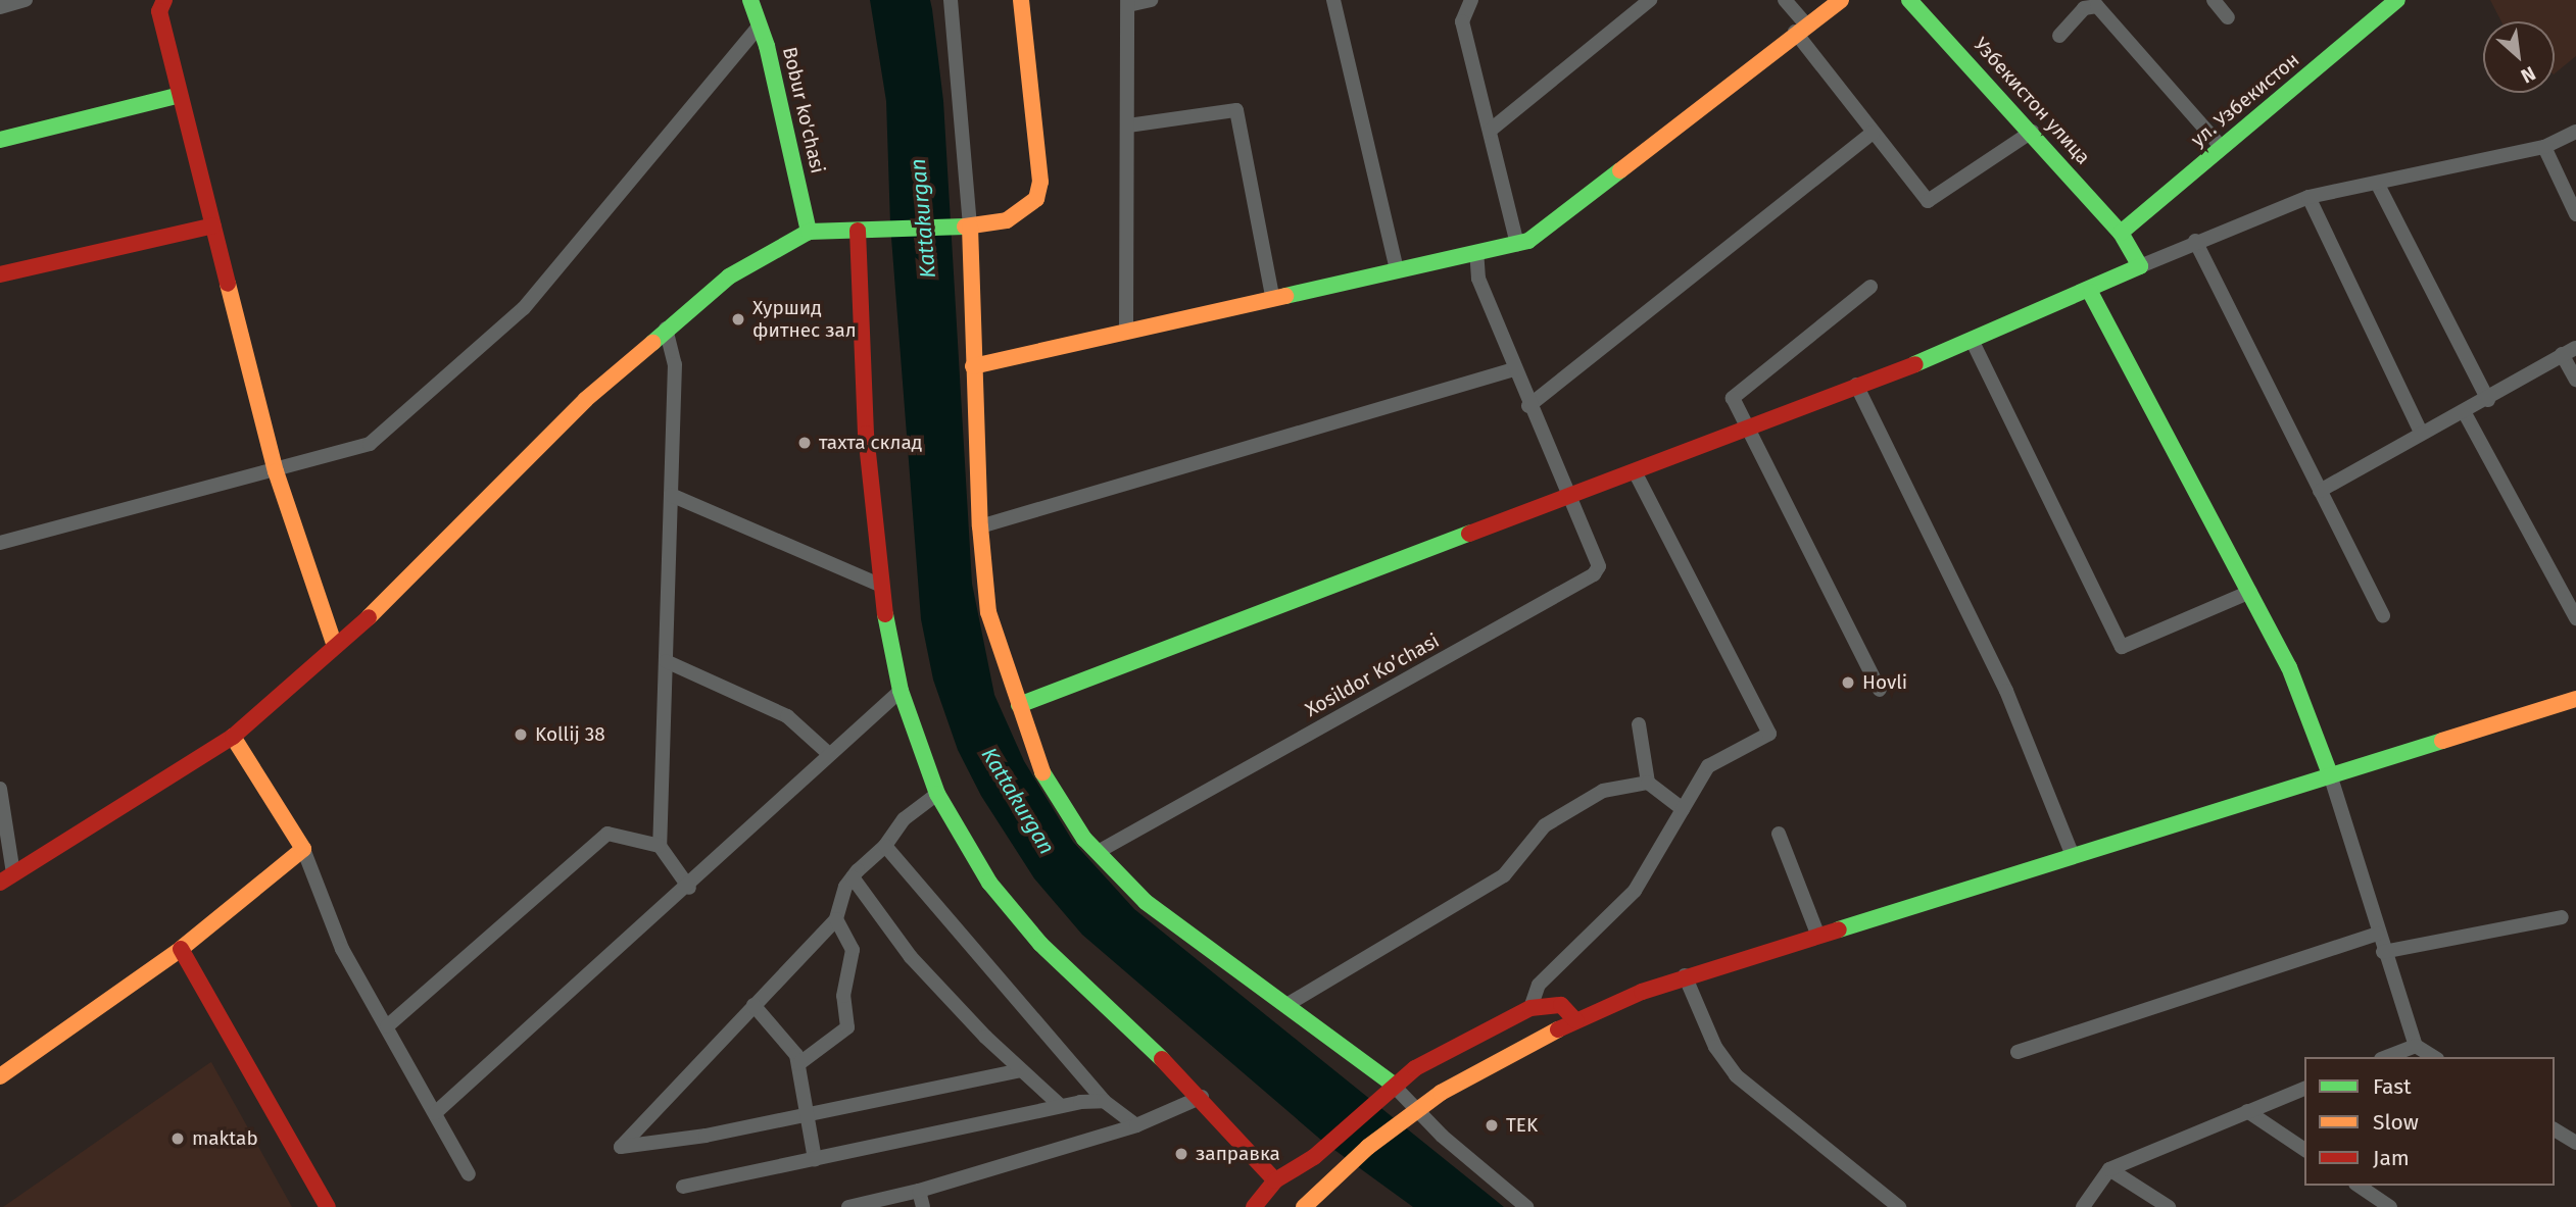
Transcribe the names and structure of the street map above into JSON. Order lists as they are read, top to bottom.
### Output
{
  "streets": {
    "street": [
      "ул. Узбекистон",
      "Узбекистон улица",
      "Bobur ko'chasi",
      "Xosildor Ko’chasi"
    ]
  },
  "crossings": [
    ["ул. Узбекистон", "Узбекистон улица"]
  ],
  "water": ["Kattakurgan"],
  "places": [
    "Хуршид фитнес зал",
    "тахта склад",
    "Hovli",
    "Kollij 38",
    "TEK",
    "maktab",
    "заправка"
  ],
  "legend": ["Fast", "Slow", "Jam"],
  "north": "bottom right"
}
